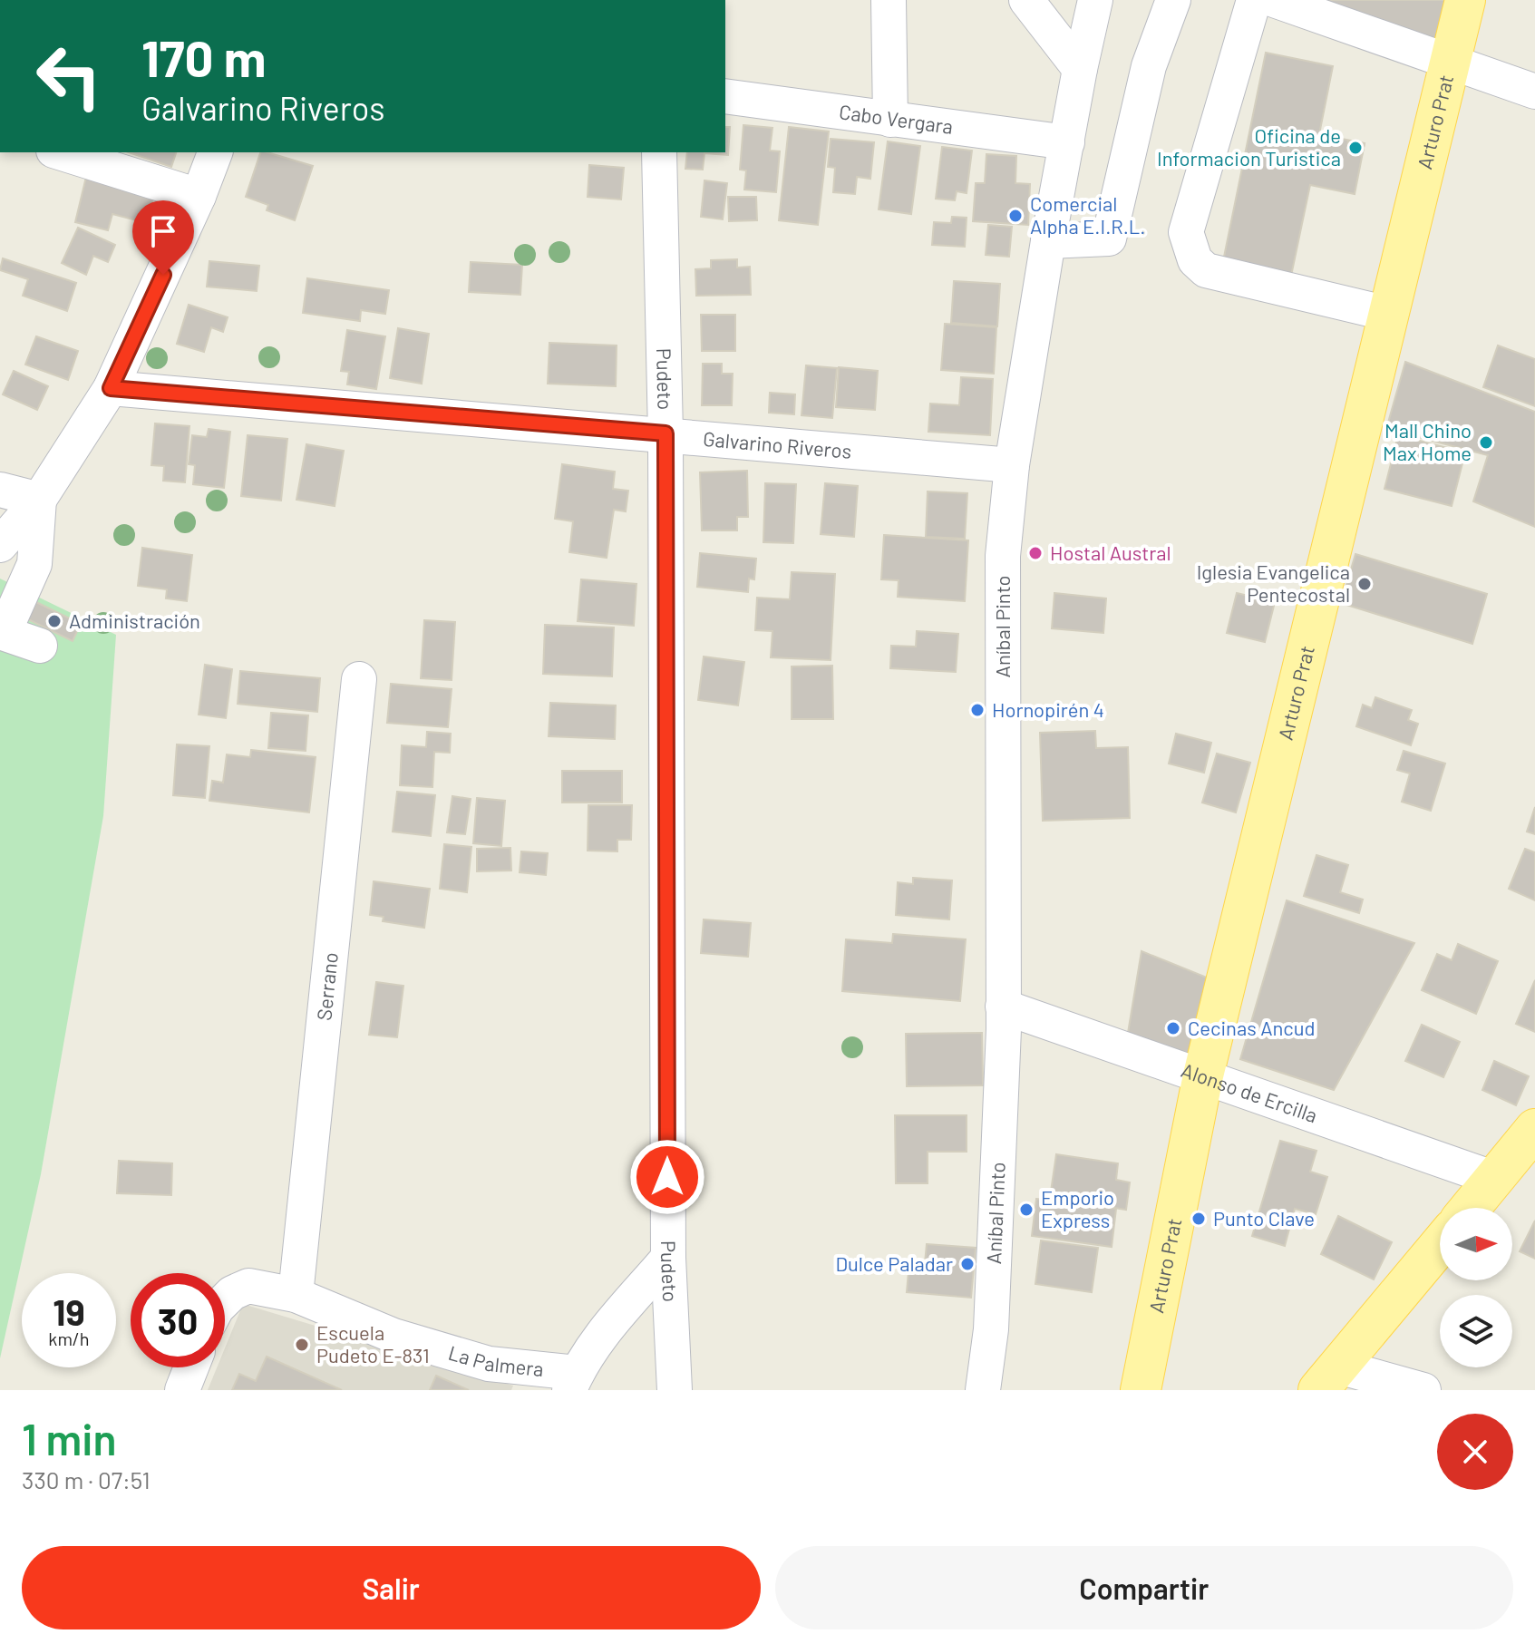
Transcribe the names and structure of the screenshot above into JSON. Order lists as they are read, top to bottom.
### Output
{
  "streets": {
    "main road": ["Arturo Prat"],
    "street": [
      "Cabo Vergara",
      "Pudeto",
      "Galvarino Riveros",
      "Aníbal Pinto",
      "Serrano",
      "Alonso de Ercilla",
      "La Palmera"
    ]
  },
  "crossings": [
    ["Cabo Vergara", "Aníbal Pinto"],
    ["Arturo Prat", "Alonso de Ercilla"],
    ["Pudeto", "Galvarino Riveros"],
    ["Galvarino Riveros", "Aníbal Pinto"],
    ["Aníbal Pinto", "Alonso de Ercilla"],
    ["Serrano", "La Palmera"]
  ],
  "places": [
    "Oficina de Informacion Turistica",
    "Comercial Alpha E.I.R.L.",
    "Mall Chino Max Home",
    "Hostal Austral",
    "Iglesia Evangelica Pentecostal",
    "Administración",
    "Hornopirén 4",
    "Cecinas Ancud",
    "Emporio Express",
    "Punto Clave",
    "Dulce Paladar",
    "Escuela Pudeto E-831"
  ],
  "north": "right",
  "page": {
    "turn": ["170 m", "Galvarino Riveros"],
    "speed": "19 km/h",
    "limit": "30",
    "heading": ["1 min", "330 m · 07:51"],
    "buttons": ["Salir", "Compartir"]
  }
}
